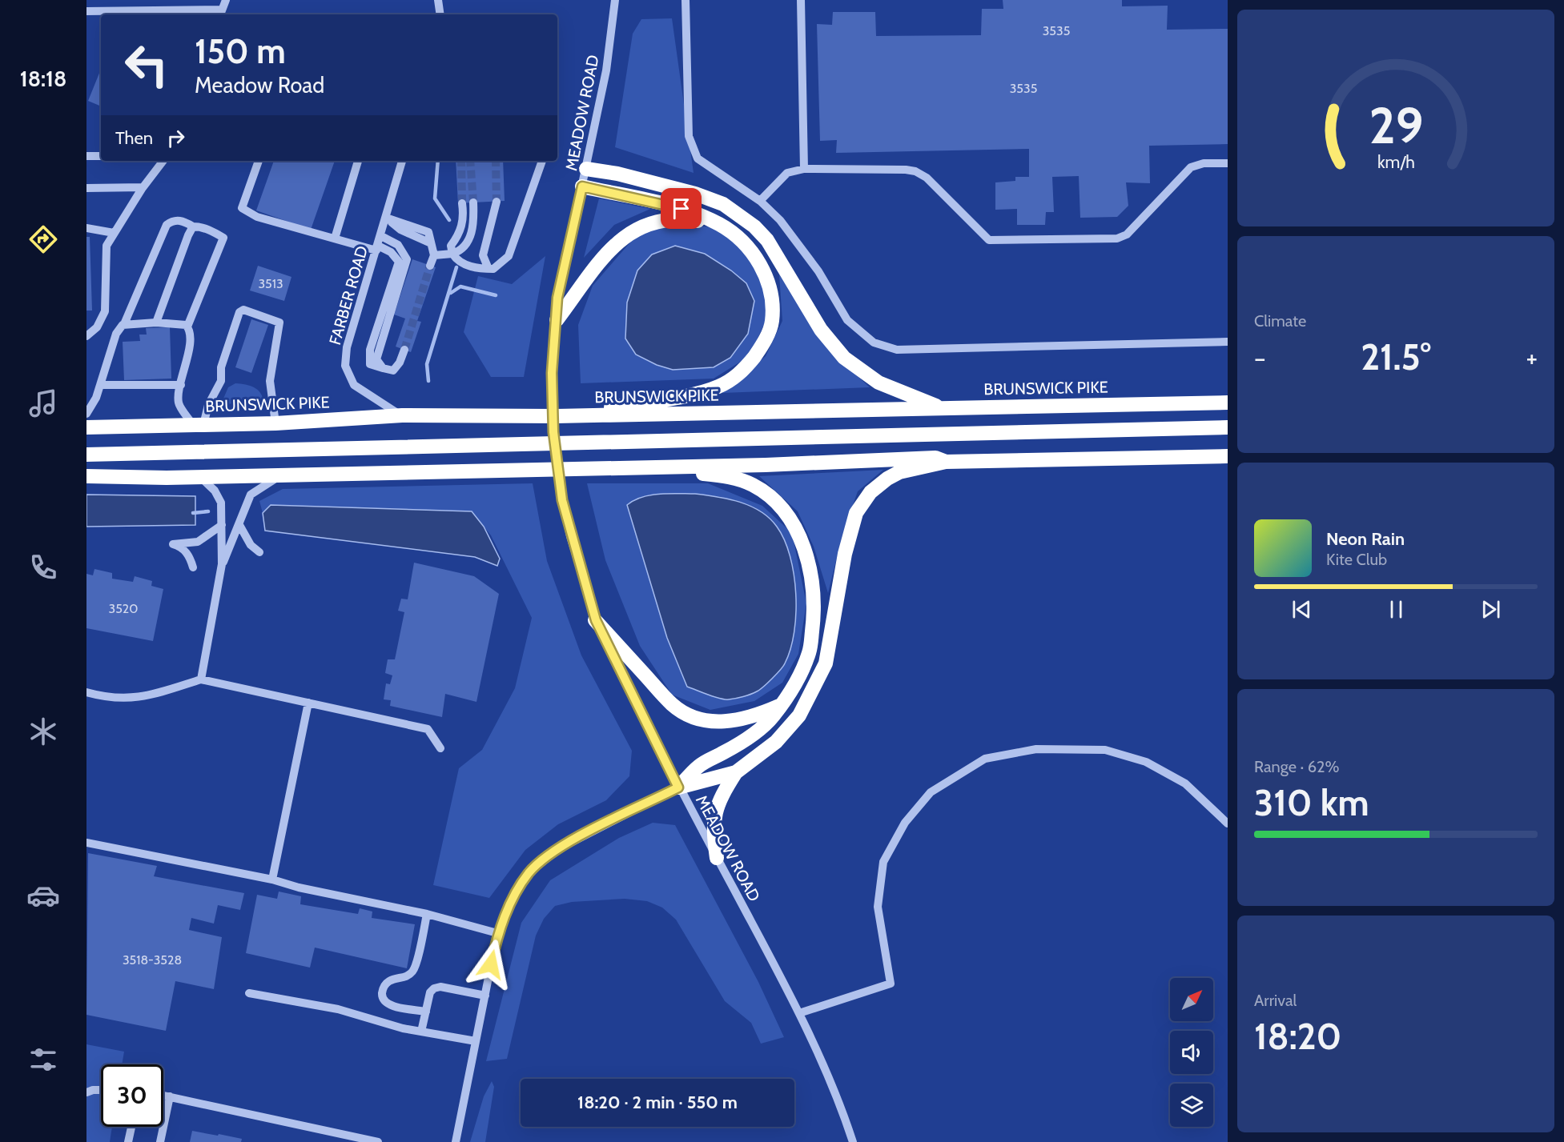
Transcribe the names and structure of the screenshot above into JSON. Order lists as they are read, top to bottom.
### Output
{
  "streets": {
    "highway": ["BRUNSWICK PIKE"],
    "street": ["MEADOW ROAD", "FARBER ROAD"]
  },
  "crossings": [
    ["FARBER ROAD", "BRUNSWICK PIKE"]
  ],
  "house_numbers": [
    "3535",
    "3535",
    "3513",
    "3520",
    "3518-3528"
  ],
  "north": "top right",
  "page": {
    "tabs": "18:18",
    "turn": ["150 m", "Meadow Road"],
    "then": "Then",
    "tile": [
      "Climate",
      ["Range · 62%", "310 km"],
      ["Arrival", "18:20"]
    ],
    "heat": ["−", "21.5°", "+"],
    "song": ["Neon Rain", "Kite Club"],
    "limit": "30",
    "trip": "18:20 · 2 min · 550 m",
    "gauge": ["29", "km/h"]
  }
}
